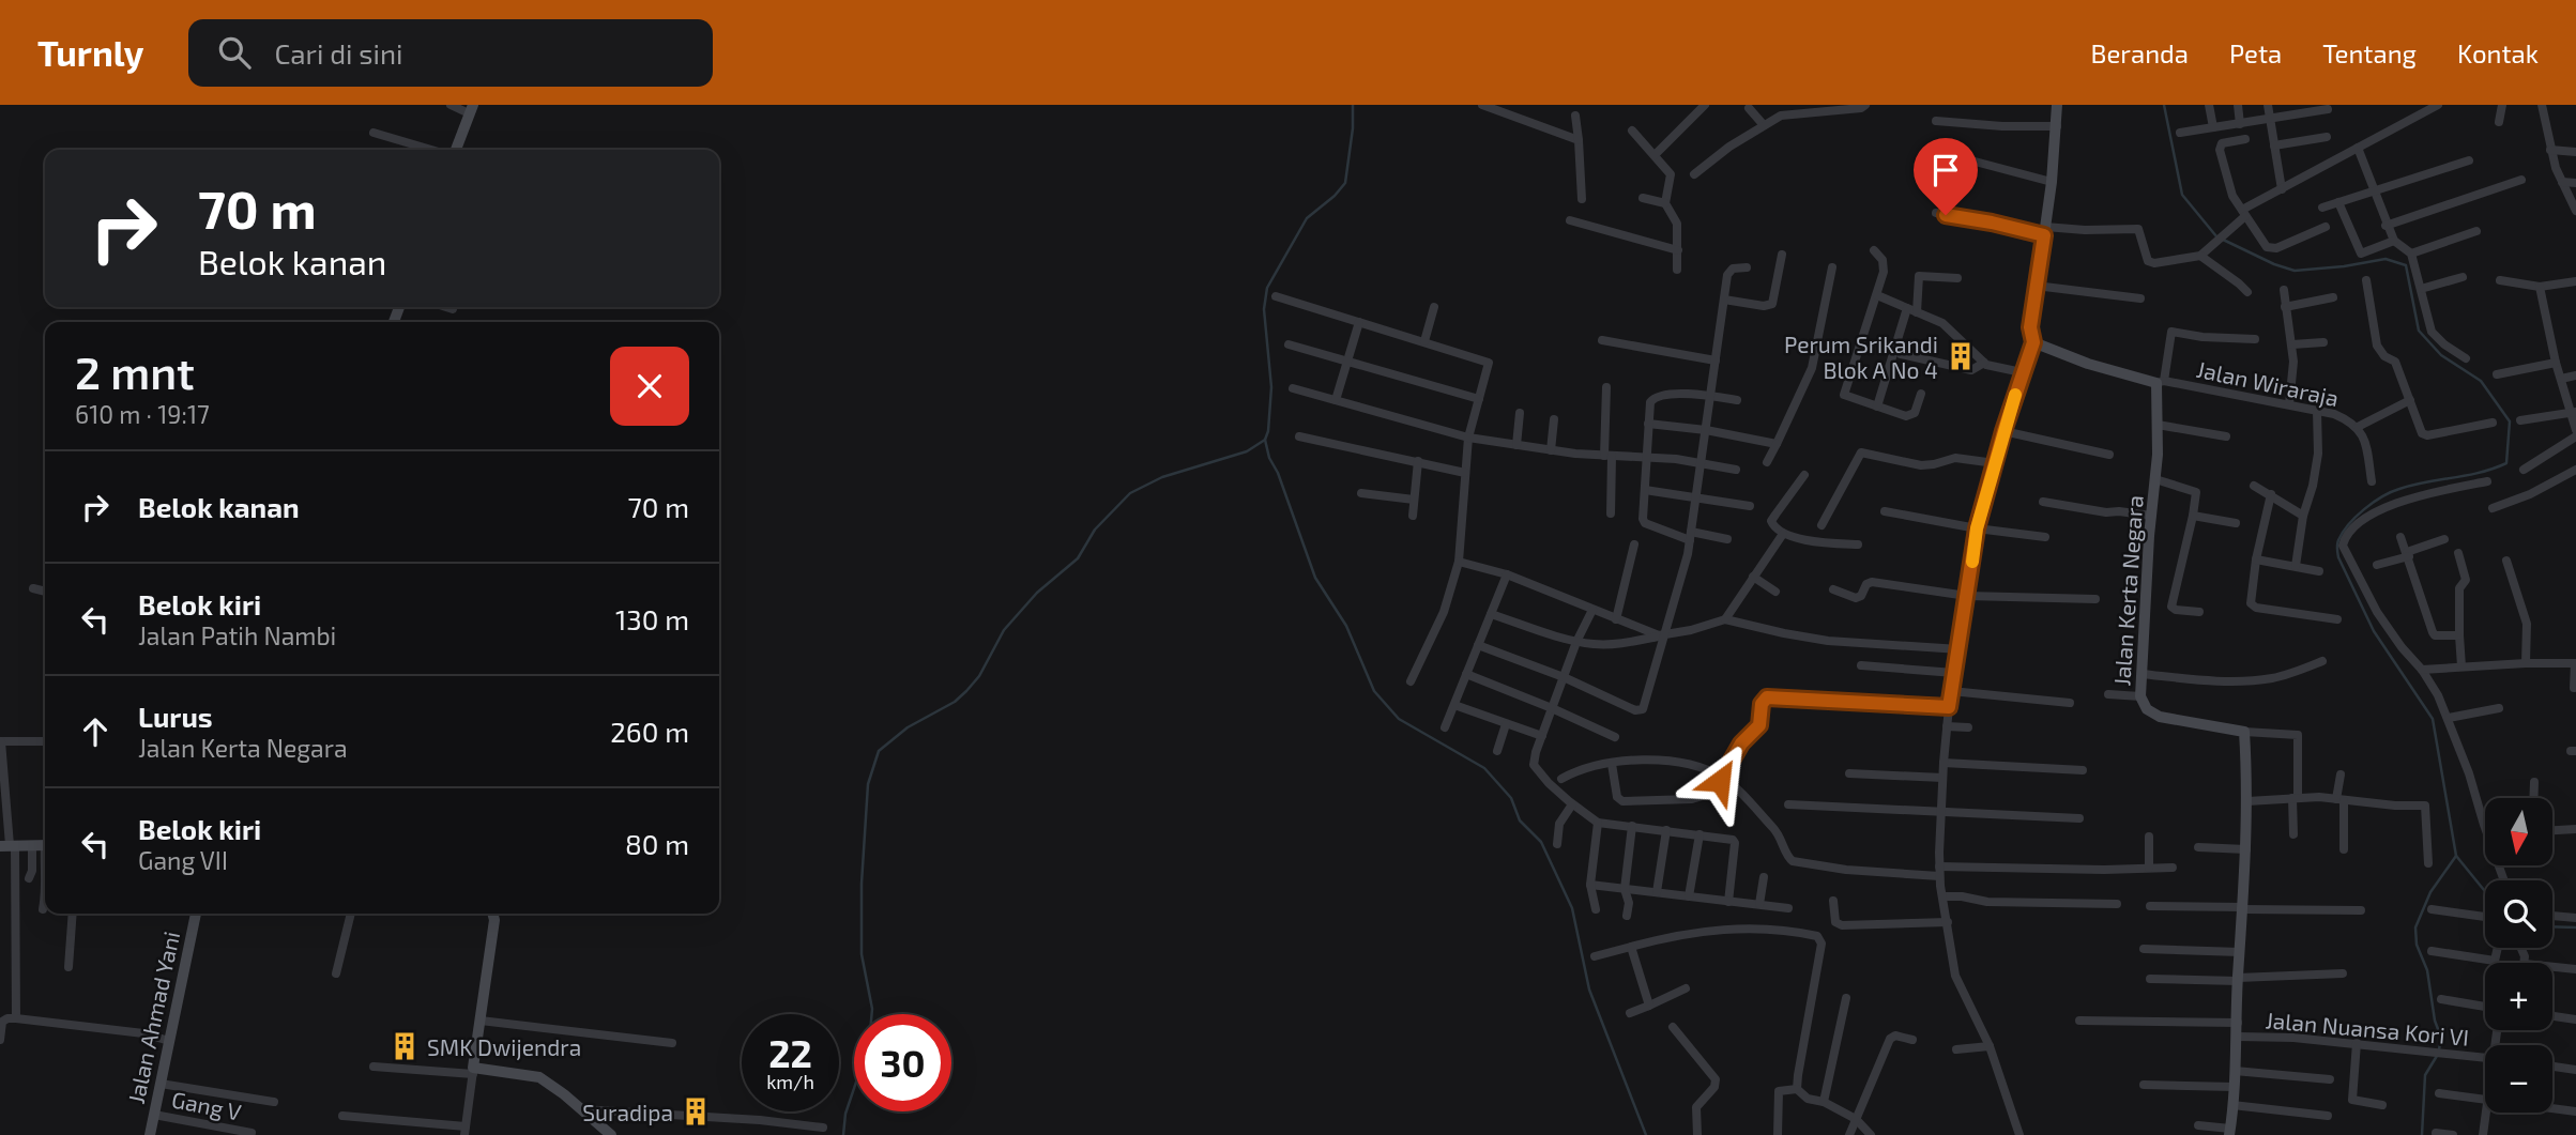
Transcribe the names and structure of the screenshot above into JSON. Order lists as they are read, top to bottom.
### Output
{
  "streets": {
    "street": [
      "Jalan Wiraraja",
      "Jalan Kerta Negara",
      "Jalan Ahmad Yani",
      "Jalan Nuansa Kori VI",
      "Gang V"
    ]
  },
  "crossings": [
    ["Jalan Wiraraja", "Jalan Kerta Negara"],
    ["Jalan Ahmad Yani", "Gang V"]
  ],
  "places": {
    "building": ["Perum Srikandi Blok A No 4", "SMK Dwijendra", "Suradipa"]
  },
  "north": "bottom",
  "page": {
    "header": "Turnly",
    "search": "Cari di sini",
    "nav": [
      "Beranda",
      "Peta",
      "Tentang",
      "Kontak"
    ],
    "turn": ["70 m", "Belok kanan"],
    "heading": ["2 mnt", "610 m · 19:17"],
    "list": [
      {
        "name": "Belok kanan",
        "value": "70 m"
      },
      {
        "name": "Belok kiri",
        "note": "Jalan Patih Nambi",
        "value": "130 m"
      },
      {
        "name": "Lurus",
        "note": "Jalan Kerta Negara",
        "value": "260 m"
      },
      {
        "name": "Belok kiri",
        "note": "Gang VII",
        "value": "80 m"
      }
    ],
    "map_buttons": ["+", "−"],
    "speed": "22 km/h",
    "limit": "30"
  }
}
